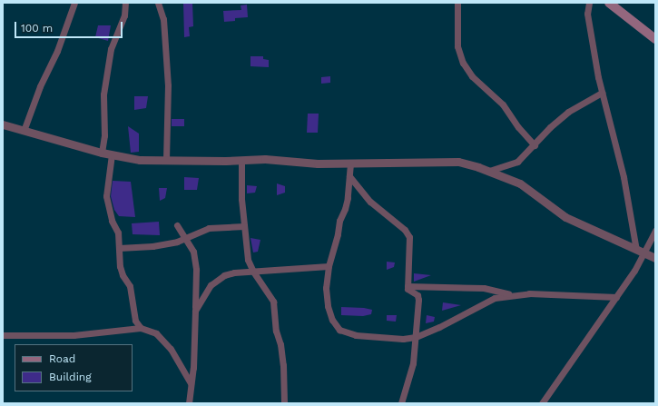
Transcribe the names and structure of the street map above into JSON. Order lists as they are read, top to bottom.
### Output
{
  "legend": ["Road", "Building"],
  "scale_bar": "100 m"
}
